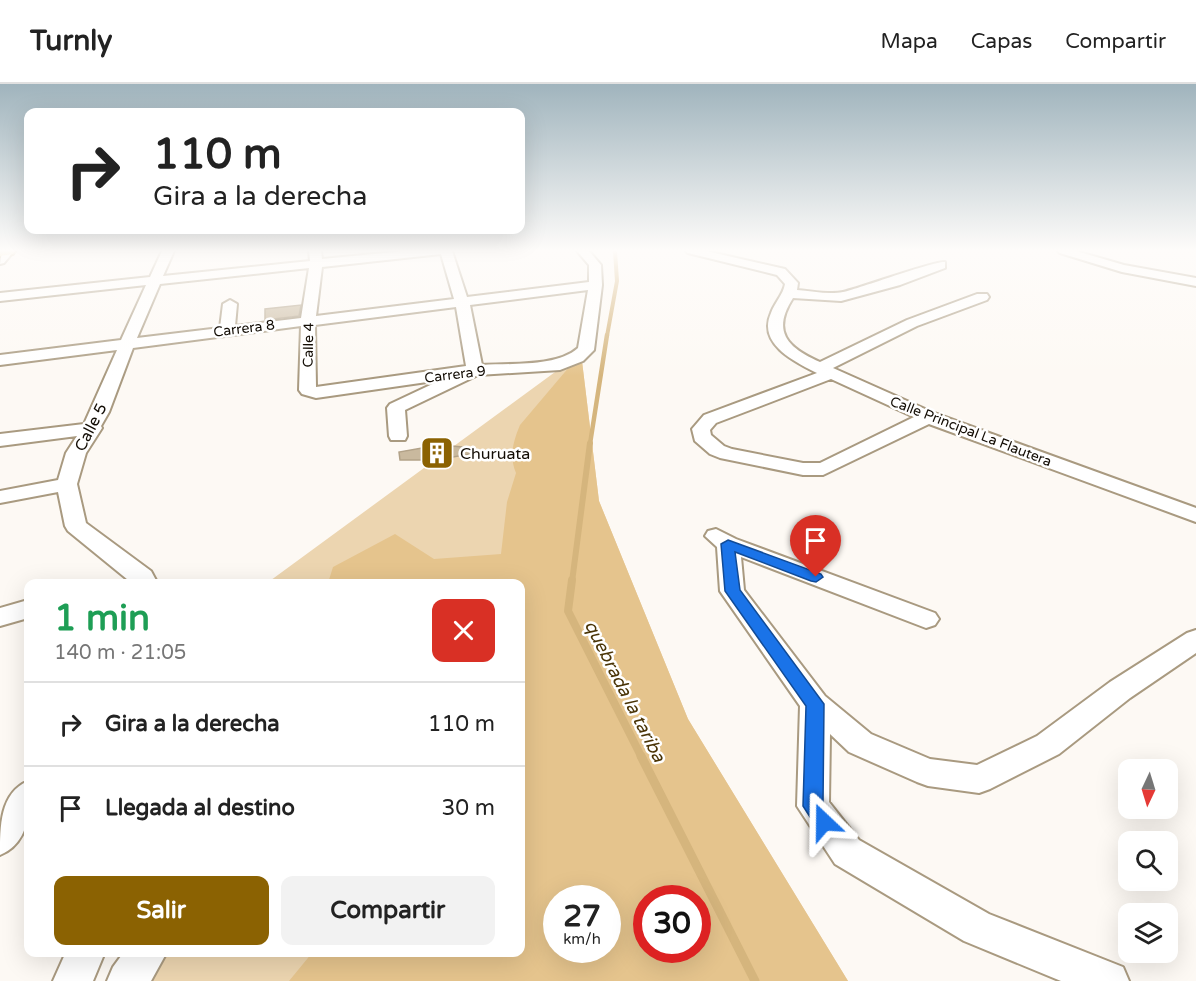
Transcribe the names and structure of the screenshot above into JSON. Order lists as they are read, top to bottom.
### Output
{
  "streets": {
    "street": [
      "Carrera 8",
      "Calle 4",
      "Carrera 9",
      "Calle 5",
      "Calle Principal La Flautera"
    ]
  },
  "crossings": [
    ["Carrera 8", "Calle 4"],
    ["Carrera 8", "Calle 5"],
    ["Calle 4", "Carrera 9"]
  ],
  "water": ["quebrada la tariba"],
  "places": {
    "building": ["Churuata"]
  },
  "north": "bottom",
  "page": {
    "header": "Turnly",
    "nav": ["Mapa", "Capas", "Compartir"],
    "turn": ["110 m", "Gira a la derecha"],
    "heading": ["1 min", "140 m · 21:05"],
    "list": [
      {
        "name": "Gira a la derecha",
        "value": "110 m"
      },
      {
        "name": "Llegada al destino",
        "value": "30 m"
      }
    ],
    "buttons": ["Salir", "Compartir"],
    "speed": "27 km/h",
    "limit": "30"
  }
}
